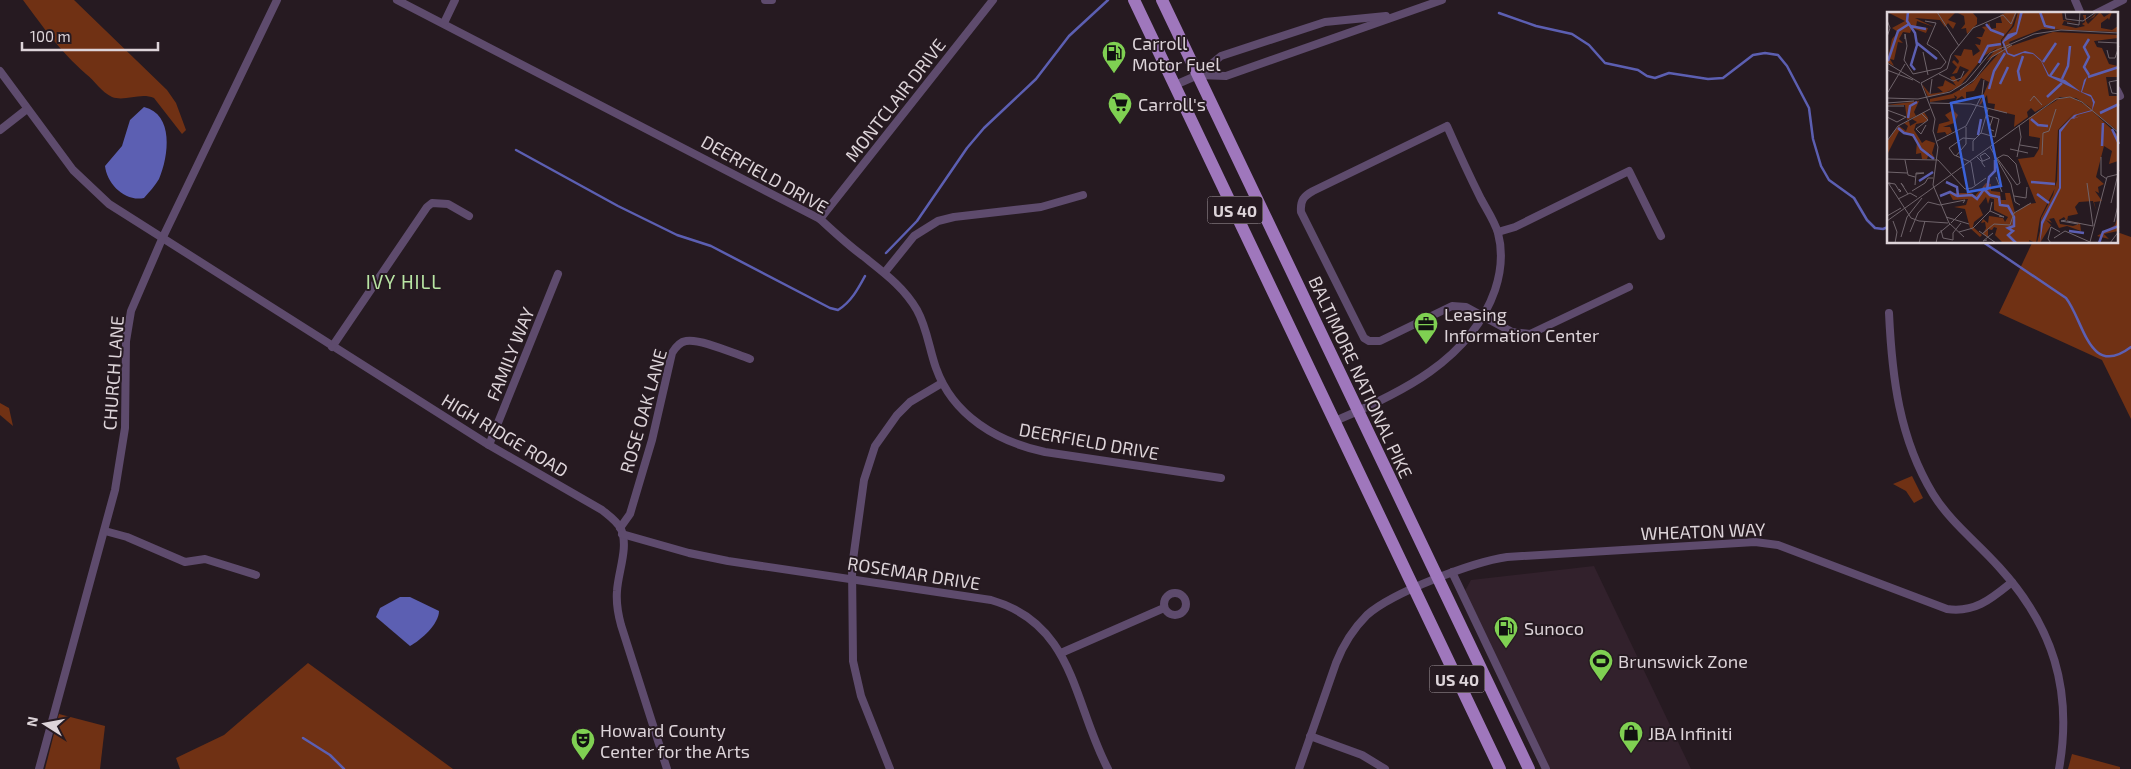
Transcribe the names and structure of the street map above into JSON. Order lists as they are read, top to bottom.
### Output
{
  "streets": {
    "main road": ["US 40", "BALTIMORE NATIONAL PIKE"],
    "street": [
      "MONTCLAIR DRIVE",
      "DEERFIELD DRIVE",
      "FAMILY WAY",
      "CHURCH LANE",
      "ROSE OAK LANE",
      "HIGH RIDGE ROAD",
      "WHEATON WAY",
      "ROSEMAR DRIVE"
    ]
  },
  "crossings": [
    ["MONTCLAIR DRIVE", "DEERFIELD DRIVE"],
    ["US 40", "WHEATON WAY"],
    ["FAMILY WAY", "HIGH RIDGE ROAD"],
    ["CHURCH LANE", "HIGH RIDGE ROAD"],
    ["BALTIMORE NATIONAL PIKE", "WHEATON WAY"],
    ["ROSE OAK LANE", "HIGH RIDGE ROAD"],
    ["ROSE OAK LANE", "ROSEMAR DRIVE"],
    ["HIGH RIDGE ROAD", "ROSEMAR DRIVE"]
  ],
  "districts": ["IVY HILL"],
  "places": {
    "fuel station": ["Carroll Motor Fuel", "Sunoco"],
    "supermarket": ["Carroll's"],
    "office": ["Leasing Information Center"],
    "sports": ["Brunswick Zone"],
    "shop": ["JBA Infiniti"],
    "theatre": ["Howard County Center for the Arts"]
  },
  "scale_bar": "100 m",
  "north": "left"
}
